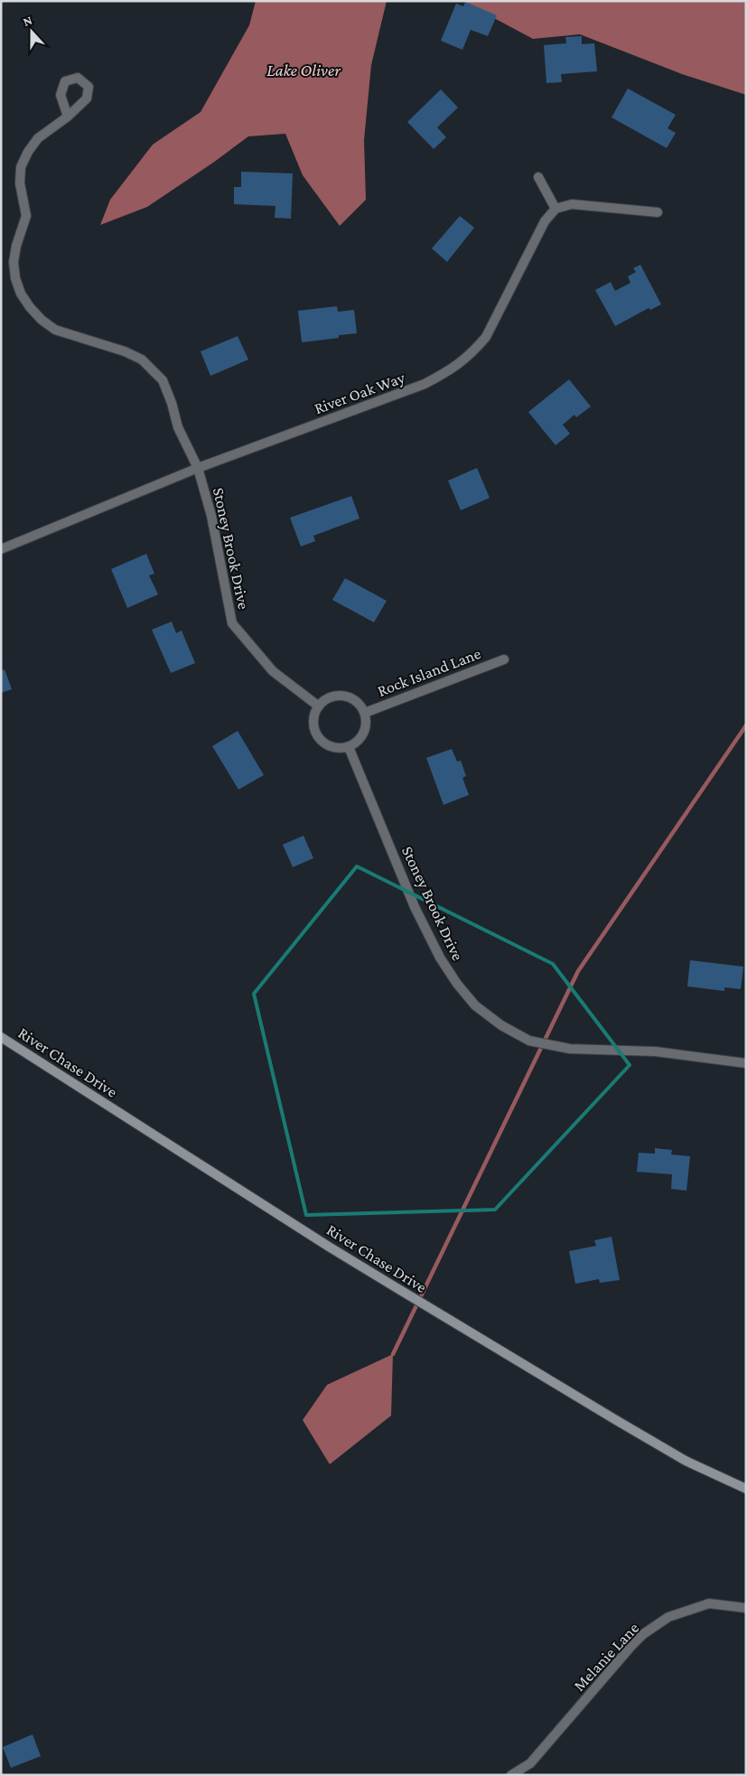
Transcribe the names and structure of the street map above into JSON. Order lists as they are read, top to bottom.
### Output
{
  "streets": {
    "street": [
      "River Oak Way",
      "Stoney Brook Drive",
      "Rock Island Lane",
      "River Chase Drive",
      "Melanie Lane"
    ]
  },
  "crossings": [
    ["River Oak Way", "Stoney Brook Drive"],
    ["Stoney Brook Drive", "Rock Island Lane"]
  ],
  "water": ["Lake Oliver"],
  "north": "top"
}
